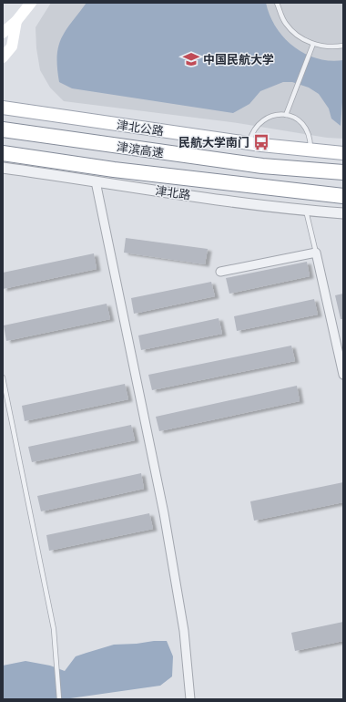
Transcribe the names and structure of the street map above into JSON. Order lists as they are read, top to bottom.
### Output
{
  "streets": {
    "highway": ["津滨高速"],
    "main road": ["津北公路"],
    "street": ["津北路"]
  },
  "places": {
    "school or university": ["中国民航大学"],
    "bus stop": ["民航大学南门"]
  }
}
